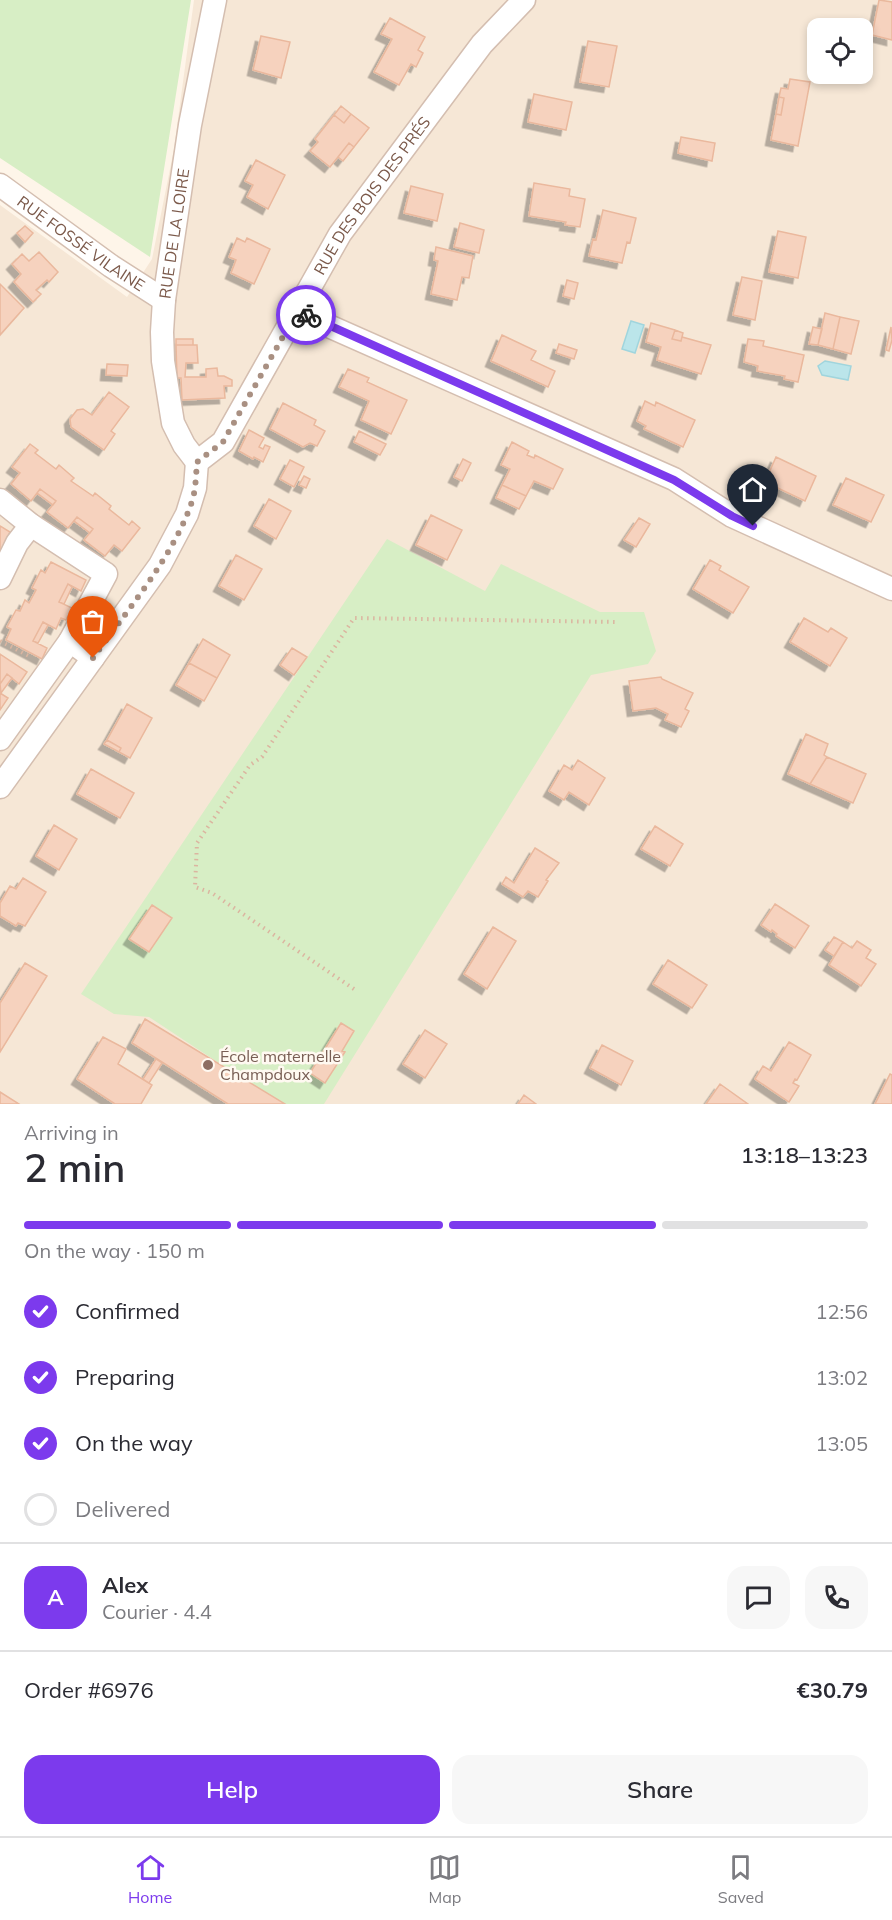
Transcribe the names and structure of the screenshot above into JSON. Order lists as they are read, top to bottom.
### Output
{
  "streets": {
    "street": ["RUE DES BOIS DES PRÉS", "RUE DE LA LOIRE", "RUE FOSSÉ VILAINE"]
  },
  "crossings": [
    ["RUE DES BOIS DES PRÉS", "RUE DE LA LOIRE"],
    ["RUE DE LA LOIRE", "RUE FOSSÉ VILAINE"]
  ],
  "places": ["École maternelle Champdoux"],
  "page": {
    "heading": ["2 min", "Arriving in", "13:18–13:23"],
    "panel": [
      "Alex",
      "Courier · 4.4",
      "Order #6976",
      "€30.79"
    ],
    "bar": "On the way · 150 m",
    "list": [
      ["Confirmed", "12:56"],
      ["Preparing", "13:02"],
      ["On the way", "13:05"],
      "Delivered"
    ],
    "round": "A",
    "buttons": ["Help", "Share"],
    "tabs": ["Home", "Map", "Saved"]
  }
}
